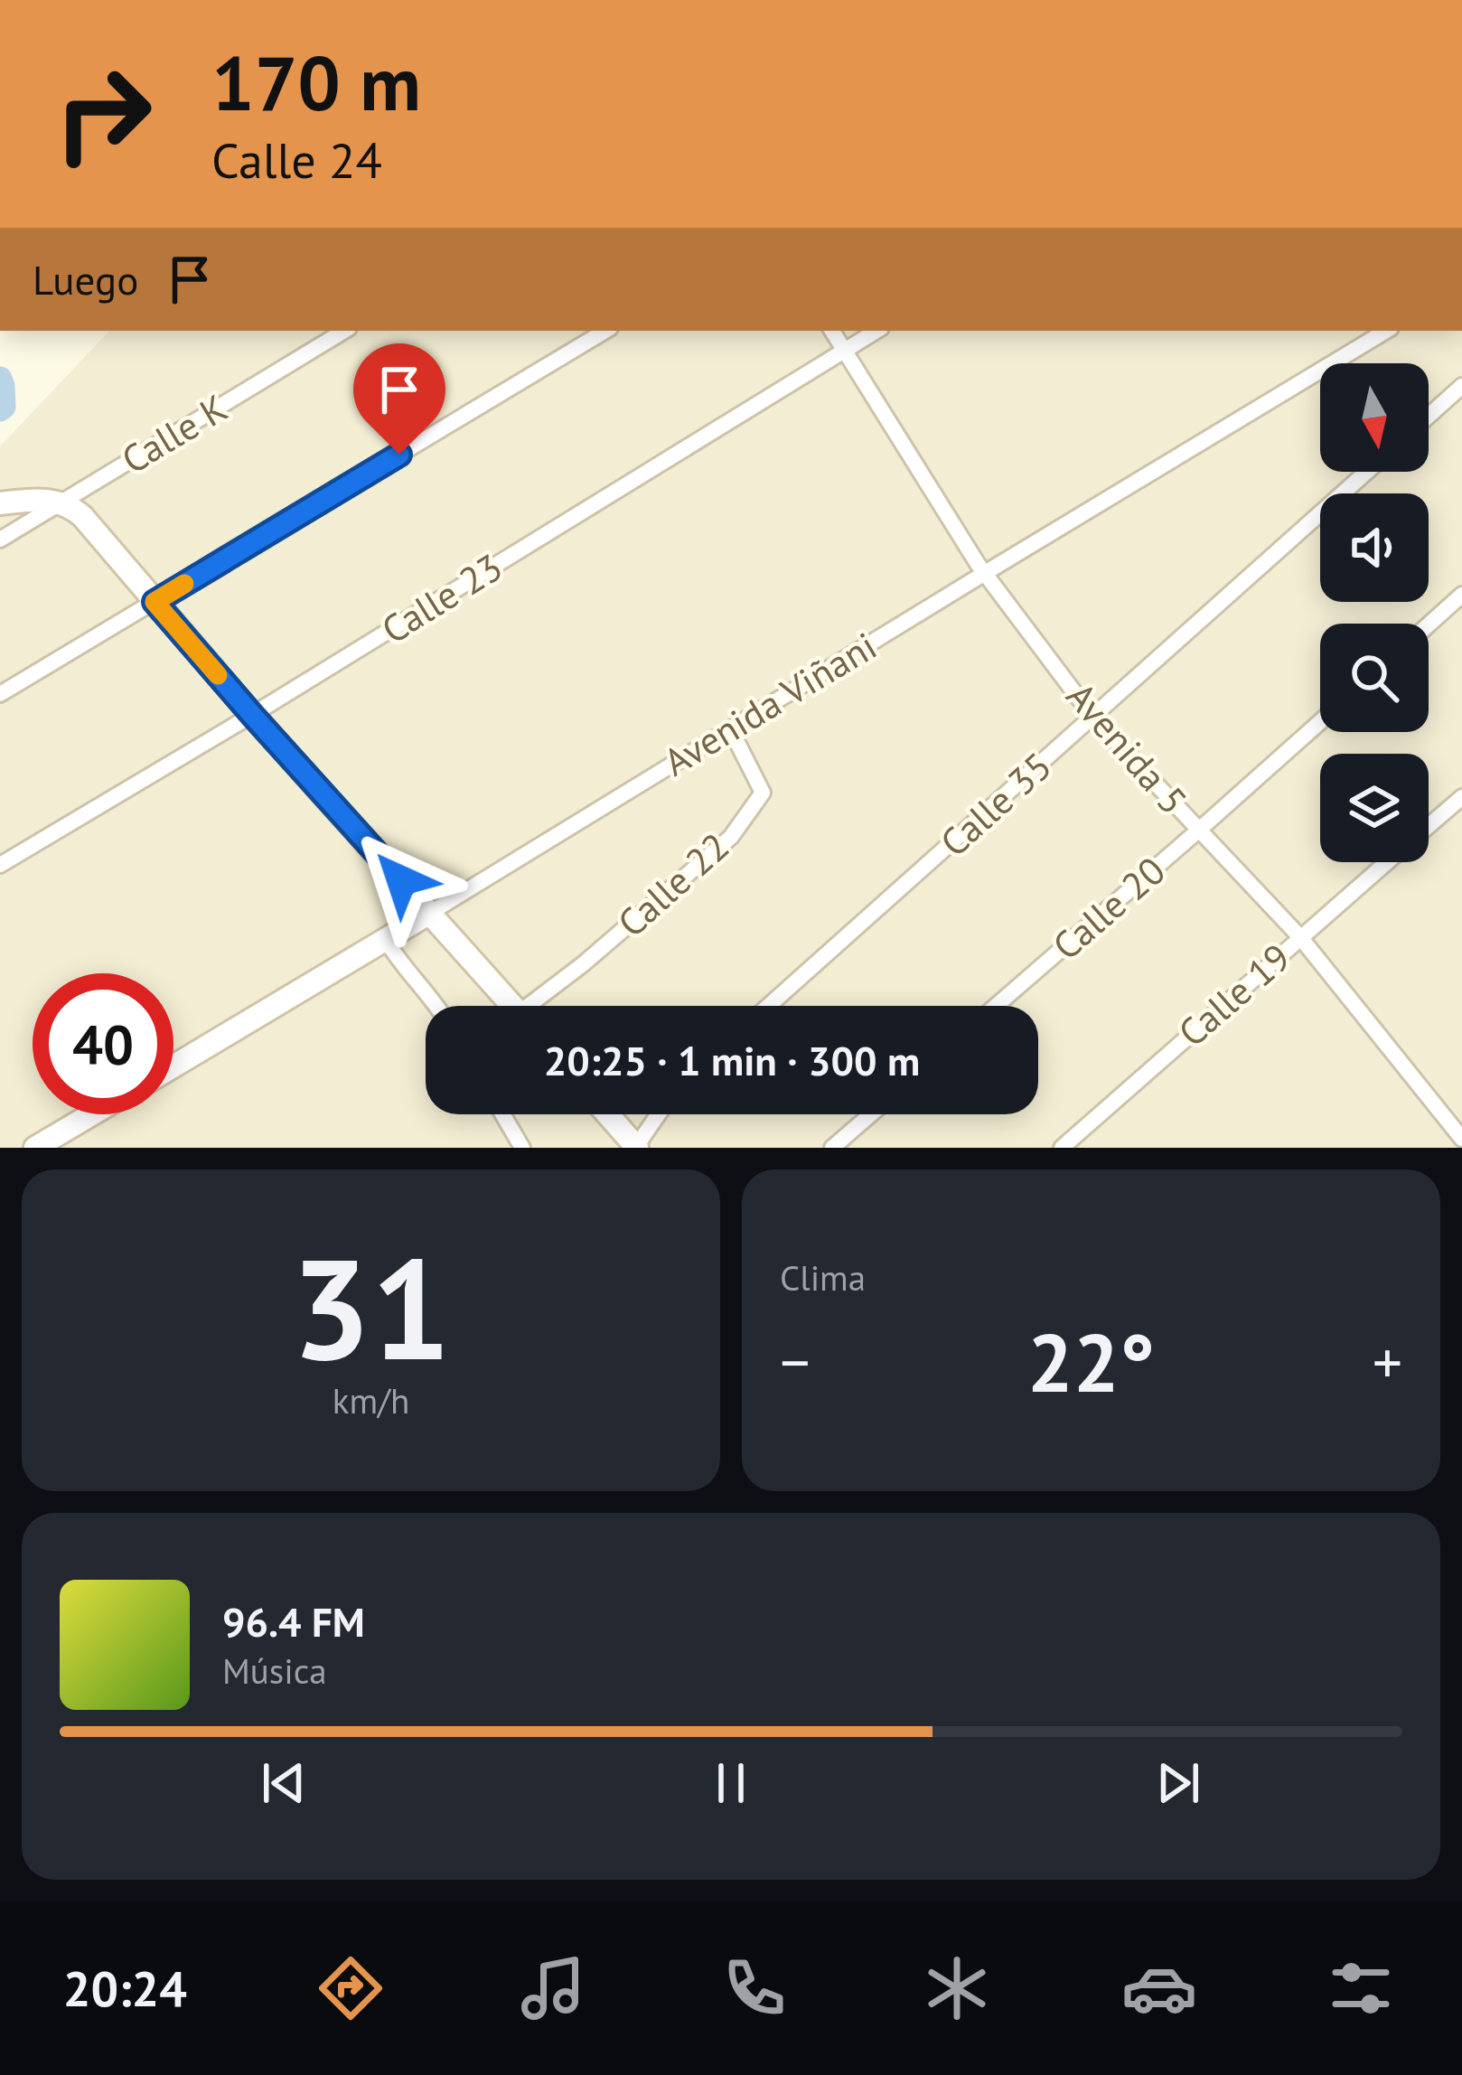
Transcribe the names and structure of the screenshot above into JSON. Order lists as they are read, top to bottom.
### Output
{
  "streets": {
    "street": [
      "Calle K",
      "Calle 23",
      "Avenida Viñani",
      "Avenida 5",
      "Calle 35",
      "Calle 22",
      "Calle 20",
      "Calle 19"
    ]
  },
  "crossings": [
    ["Calle 23", "Avenida 5"],
    ["Avenida Viñani", "Avenida 5"],
    ["Avenida Viñani", "Calle 22"],
    ["Avenida 5", "Calle 35"],
    ["Avenida 5", "Calle 20"],
    ["Avenida 5", "Calle 19"]
  ],
  "north": "bottom",
  "page": {
    "turn": ["170 m", "Calle 24"],
    "then": "Luego",
    "limit": "40",
    "trip": "20:25 · 1 min · 300 m",
    "tile": [
      ["31", "km/h"],
      "Clima"
    ],
    "heat": ["−", "22°", "+"],
    "song": ["96.4 FM", "Música"],
    "tabs": "20:24"
  }
}
